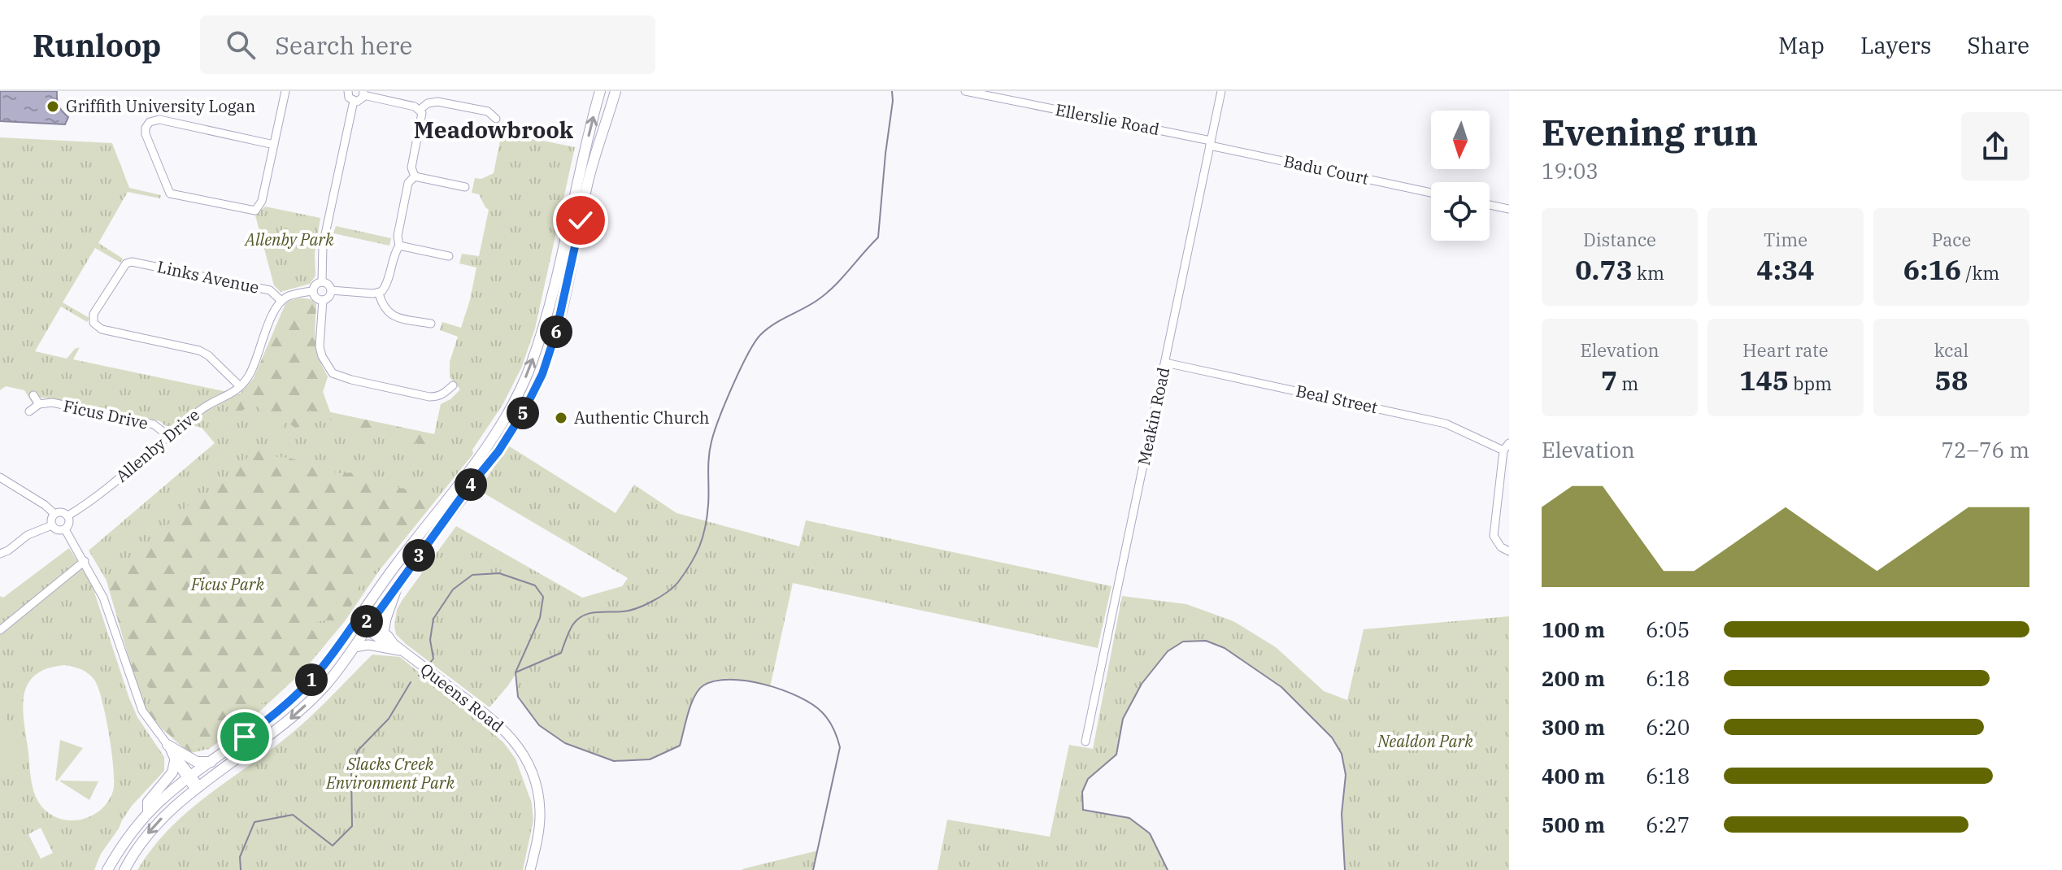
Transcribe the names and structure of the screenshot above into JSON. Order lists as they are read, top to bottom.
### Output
{
  "streets": {
    "street": [
      "Ellerslie Road",
      "Badu Court",
      "Links Avenue",
      "Beal Street",
      "Ficus Drive",
      "Meakin Road",
      "Allenby Drive",
      "Queens Road"
    ]
  },
  "crossings": [
    ["Ellerslie Road", "Badu Court"],
    ["Ellerslie Road", "Meakin Road"],
    ["Badu Court", "Meakin Road"],
    ["Links Avenue", "Allenby Drive"],
    ["Beal Street", "Meakin Road"],
    ["Ficus Drive", "Allenby Drive"]
  ],
  "districts": ["Meadowbrook"],
  "parks": [
    "Allenby Park",
    "Ficus Park",
    "Nealdon Park",
    "Slacks Creek Environment Park"
  ],
  "places": ["Griffith University Logan", "Authentic Church"],
  "north": "bottom",
  "page": {
    "header": "Runloop",
    "search": "Search here",
    "nav": ["Map", "Layers", "Share"],
    "heading": ["Evening run", "19:03"],
    "stats": [
      ["Distance", "0.73 km"],
      ["Time", "4:34"],
      ["Pace", "6:16 /km"],
      ["Elevation", "7 m"],
      ["Heart rate", "145 bpm"],
      ["kcal", "58"]
    ],
    "pins": [
      "6",
      "5",
      "4",
      "3",
      "2",
      "1"
    ],
    "chart": ["Elevation", "72–76 m"],
    "list": [
      {
        "name": "100 m",
        "note": "6:05"
      },
      {
        "name": "200 m",
        "note": "6:18"
      },
      {
        "name": "300 m",
        "note": "6:20"
      },
      {
        "name": "400 m",
        "note": "6:18"
      },
      {
        "name": "500 m",
        "note": "6:27"
      }
    ]
  }
}
